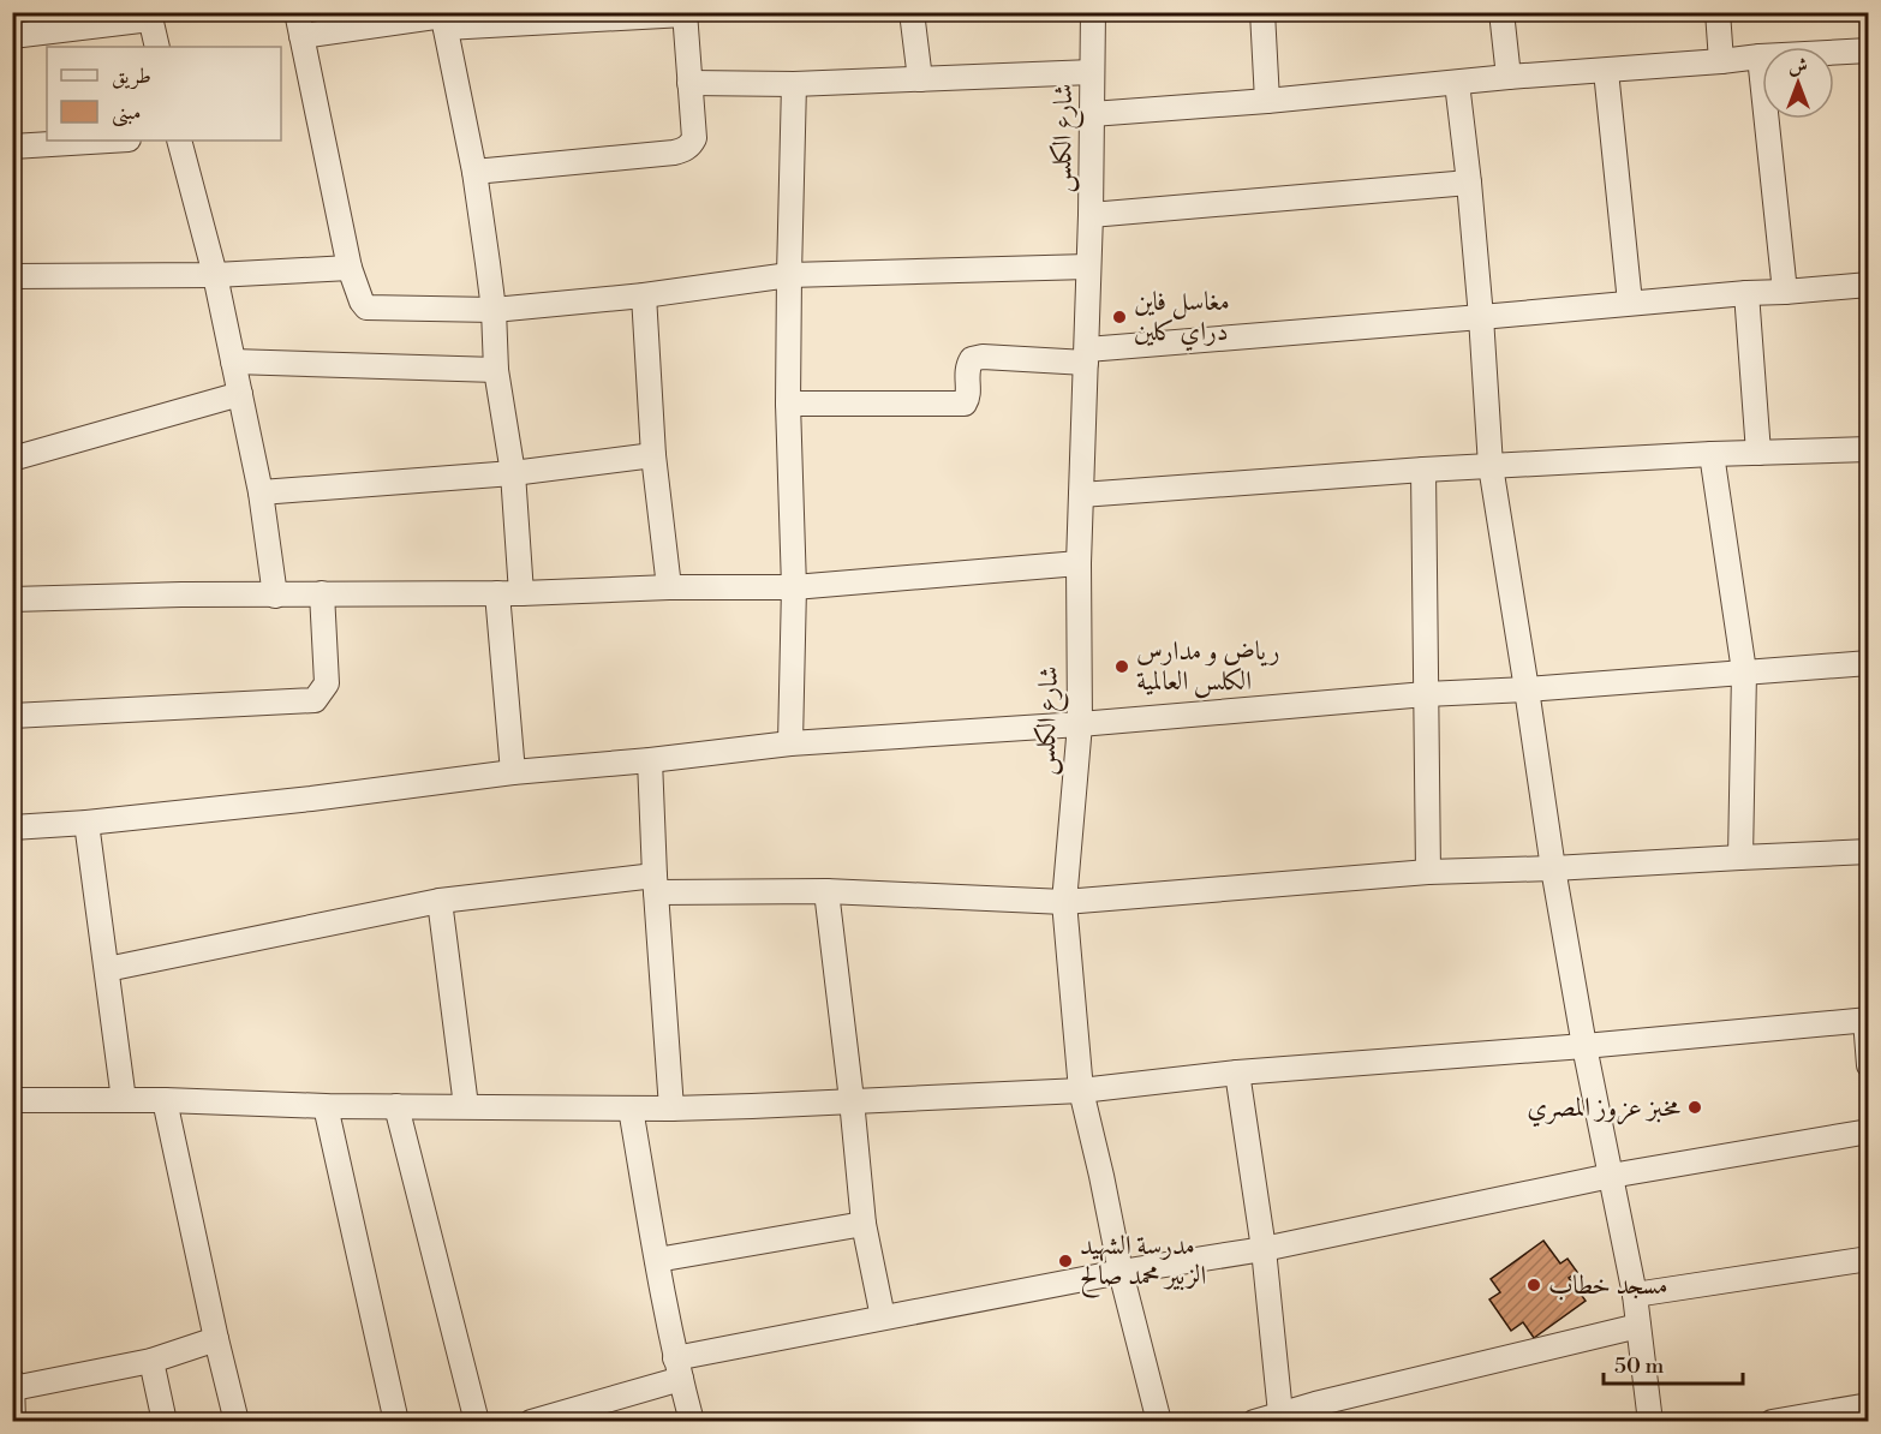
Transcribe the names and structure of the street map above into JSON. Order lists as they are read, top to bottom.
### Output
{
  "streets": {
    "street": ["شارع الكلس"]
  },
  "places": [
    "مغاسل فاين دراي كلين",
    "رياض و مدارس الكلس العالمية",
    "مخبز عزوز المصري",
    "مدرسة الشهيد الزبير محمد صالح",
    "مسجد خطاب"
  ],
  "legend": ["طريق", "مبنى"],
  "scale_bar": "50 m",
  "north": "top"
}
